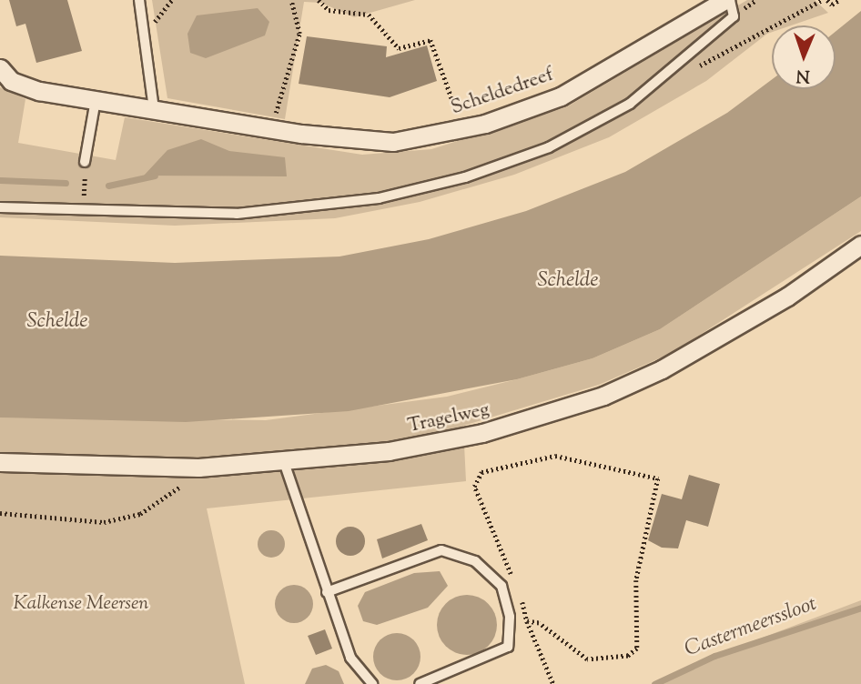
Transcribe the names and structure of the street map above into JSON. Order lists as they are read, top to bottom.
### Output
{
  "streets": {
    "street": ["Scheldedreef", "Tragelweg"]
  },
  "water": ["Schelde", "Castermeerssloot"],
  "parks": ["Kalkense Meersen"],
  "north": "bottom"
}
